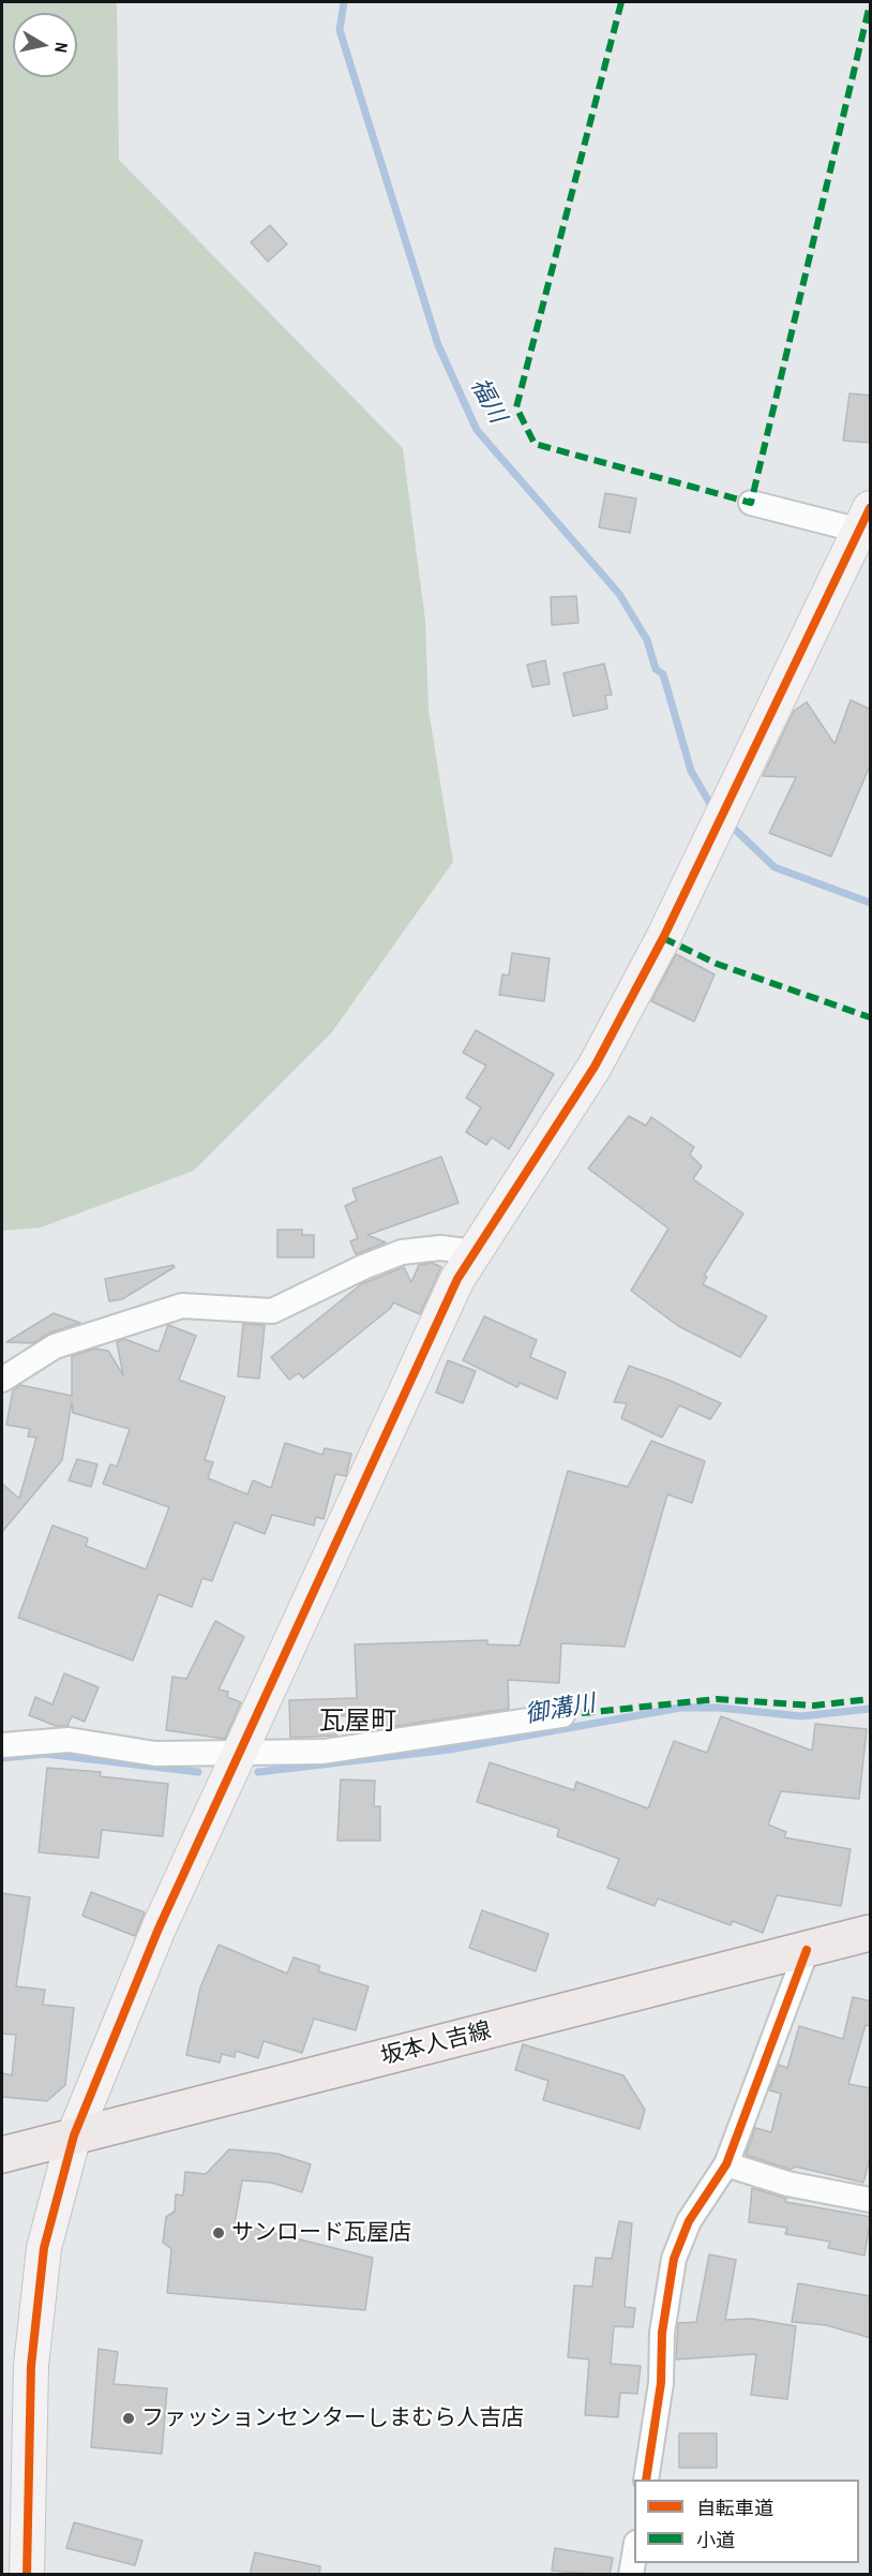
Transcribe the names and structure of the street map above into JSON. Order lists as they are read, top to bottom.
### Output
{
  "streets": {
    "main road": ["坂本人吉線"]
  },
  "districts": ["瓦屋町"],
  "water": ["福川", "御溝川"],
  "places": ["サンロード瓦屋店", "ファッションセンターしまむら人吉店"],
  "legend": ["自転車道", "小道"],
  "north": "right"
}
